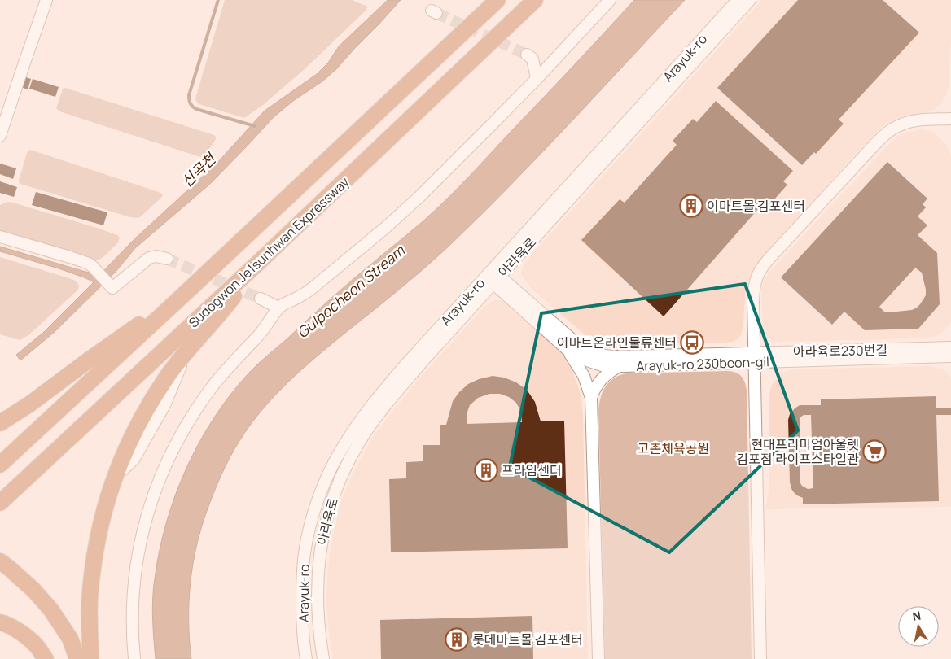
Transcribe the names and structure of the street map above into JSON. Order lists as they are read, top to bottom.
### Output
{
  "streets": {
    "highway": ["Sudogwon Je1sunhwan Expressway"],
    "street": [
      "Arayuk-ro",
      "아라육로",
      "아라육로230번길",
      "Arayuk-ro 230beon-gil"
    ]
  },
  "crossings": [
    ["Arayuk-ro", "아라육로"],
    ["Arayuk-ro", "아라육로230번길"],
    ["Arayuk-ro", "Arayuk-ro 230beon-gil"],
    ["아라육로", "아라육로230번길"],
    ["아라육로", "Arayuk-ro 230beon-gil"],
    ["아라육로230번길", "Arayuk-ro 230beon-gil"]
  ],
  "water": ["신곡천", "Gulpocheon Stream"],
  "parks": ["고촌체육공원"],
  "places": {
    "building": ["이마트몰 김포센터", "프라임센터", "롯데마트몰 김포센터"],
    "bus stop": ["이마트온라인물류센터"],
    "supermarket": ["현대프리미엄아울렛 김포점 라이프스타일관"]
  },
  "north": "top"
}
